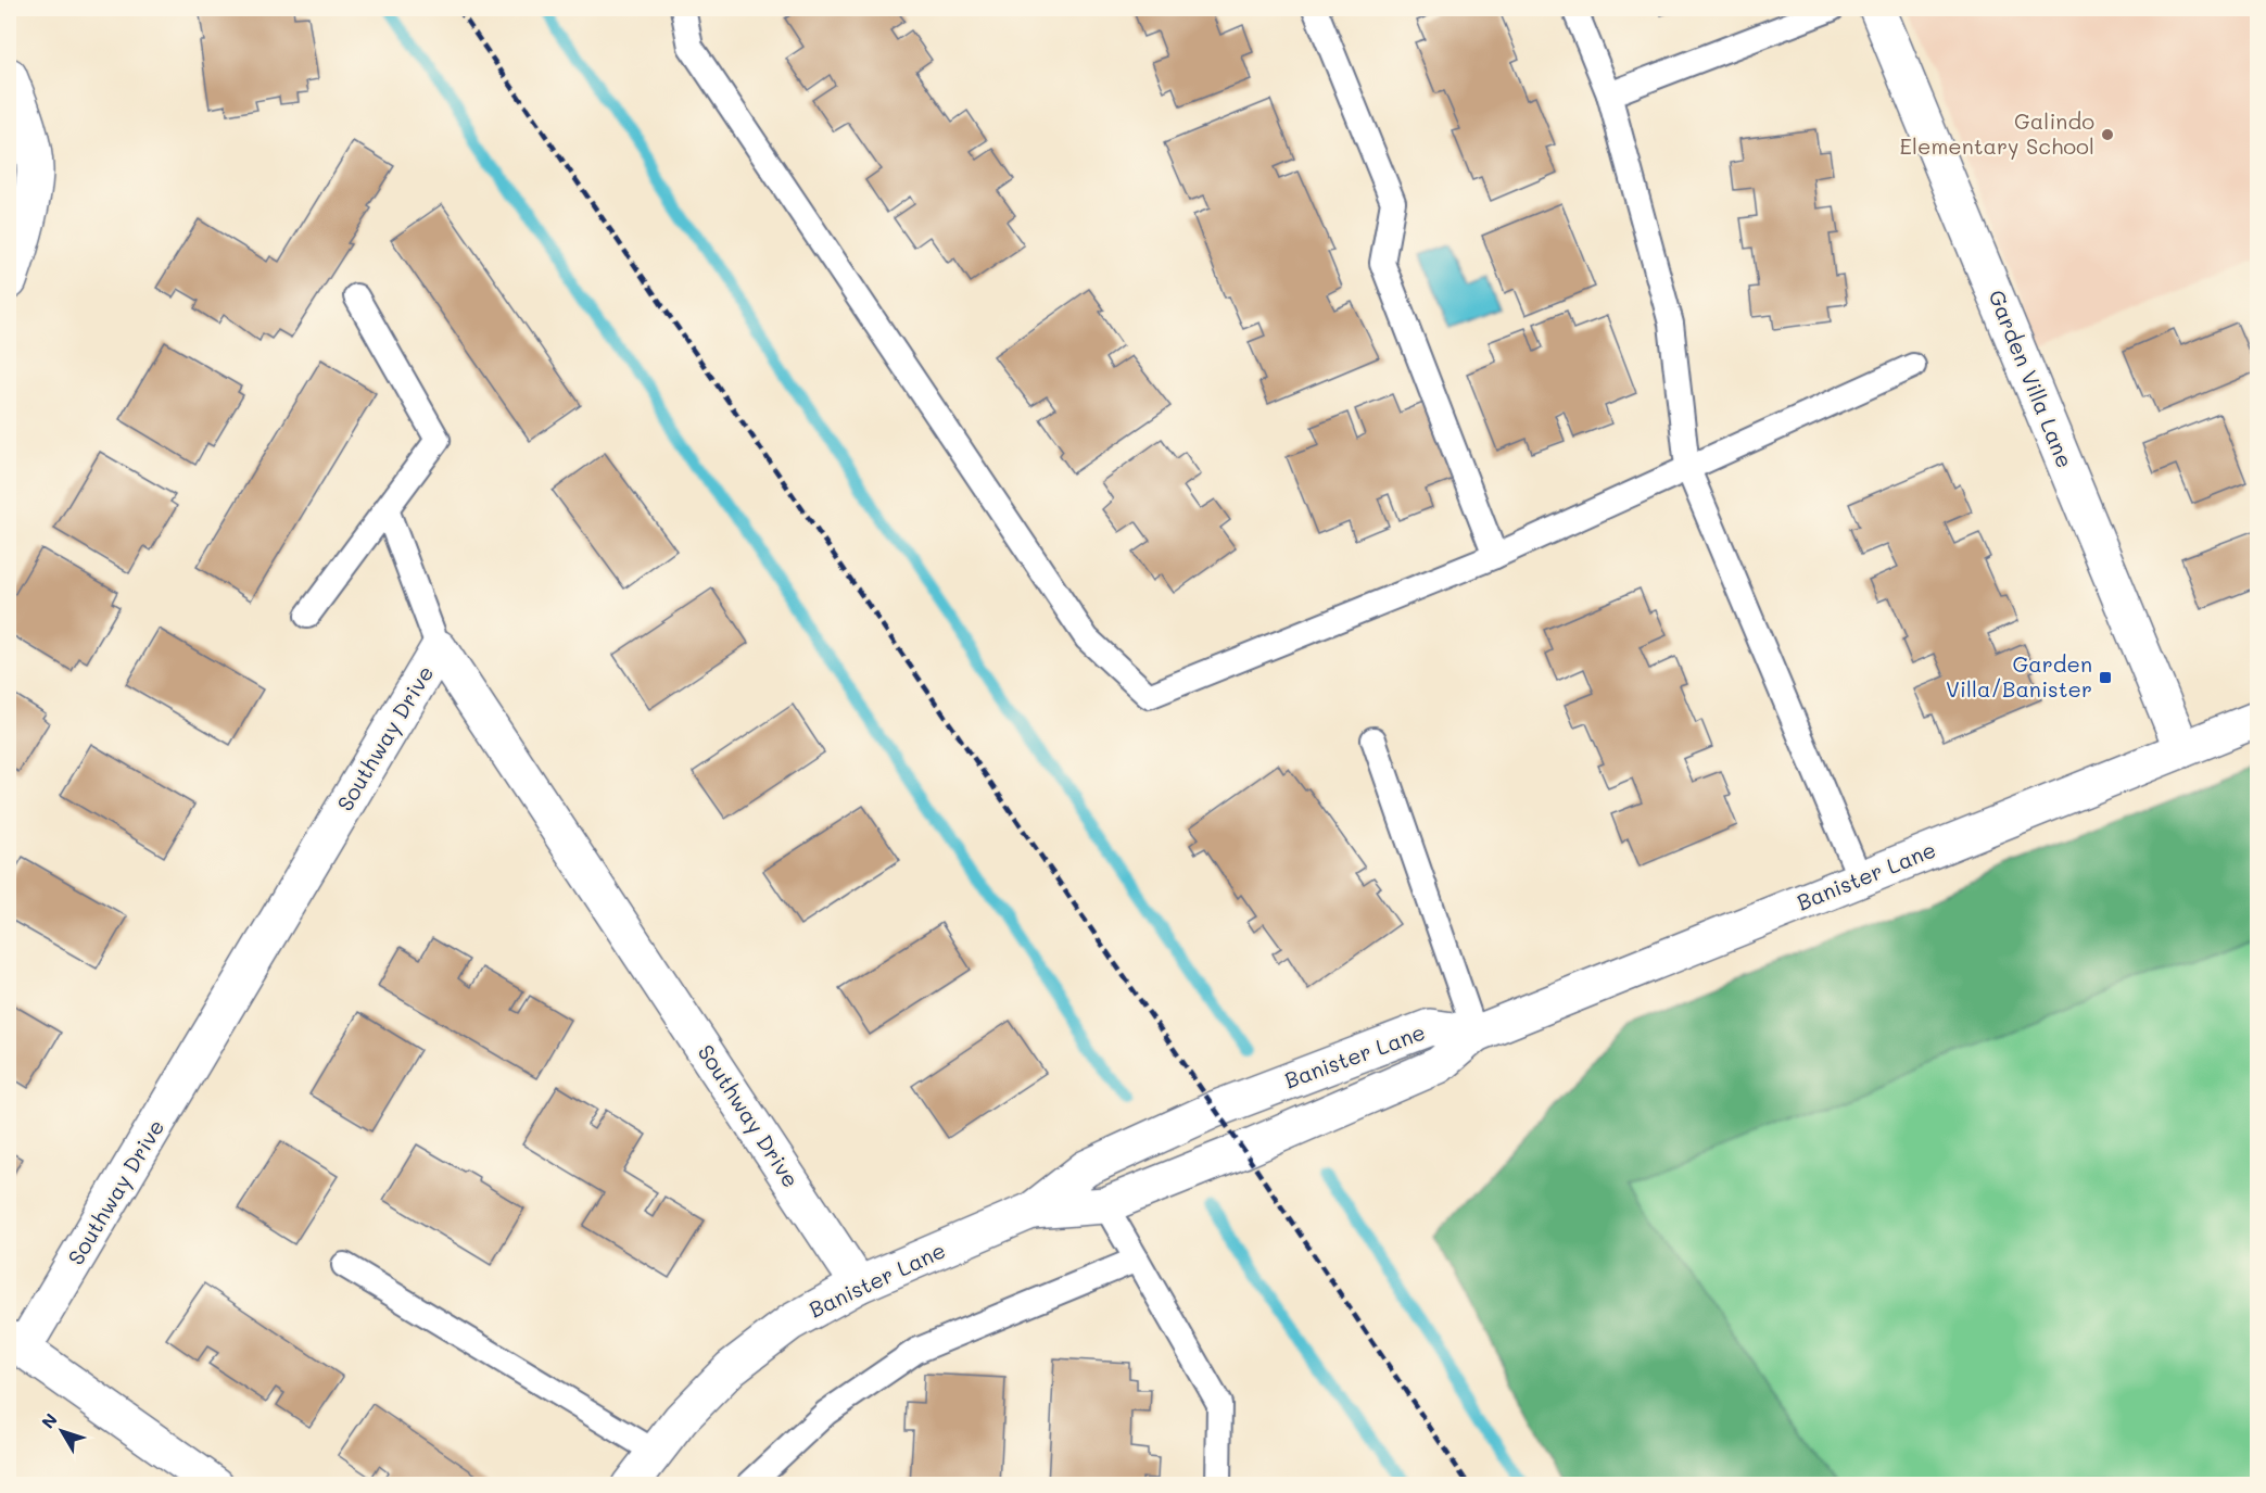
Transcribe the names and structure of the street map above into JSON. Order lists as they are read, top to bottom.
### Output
{
  "streets": {
    "street": ["Garden Villa Lane", "Southway Drive", "Banister Lane"]
  },
  "crossings": [
    ["Garden Villa Lane", "Banister Lane"],
    ["Southway Drive", "Banister Lane"]
  ],
  "places": {
    "other": ["Galindo Elementary School"],
    "transit": ["Garden Villa/Banister"]
  },
  "north": "top left"
}
